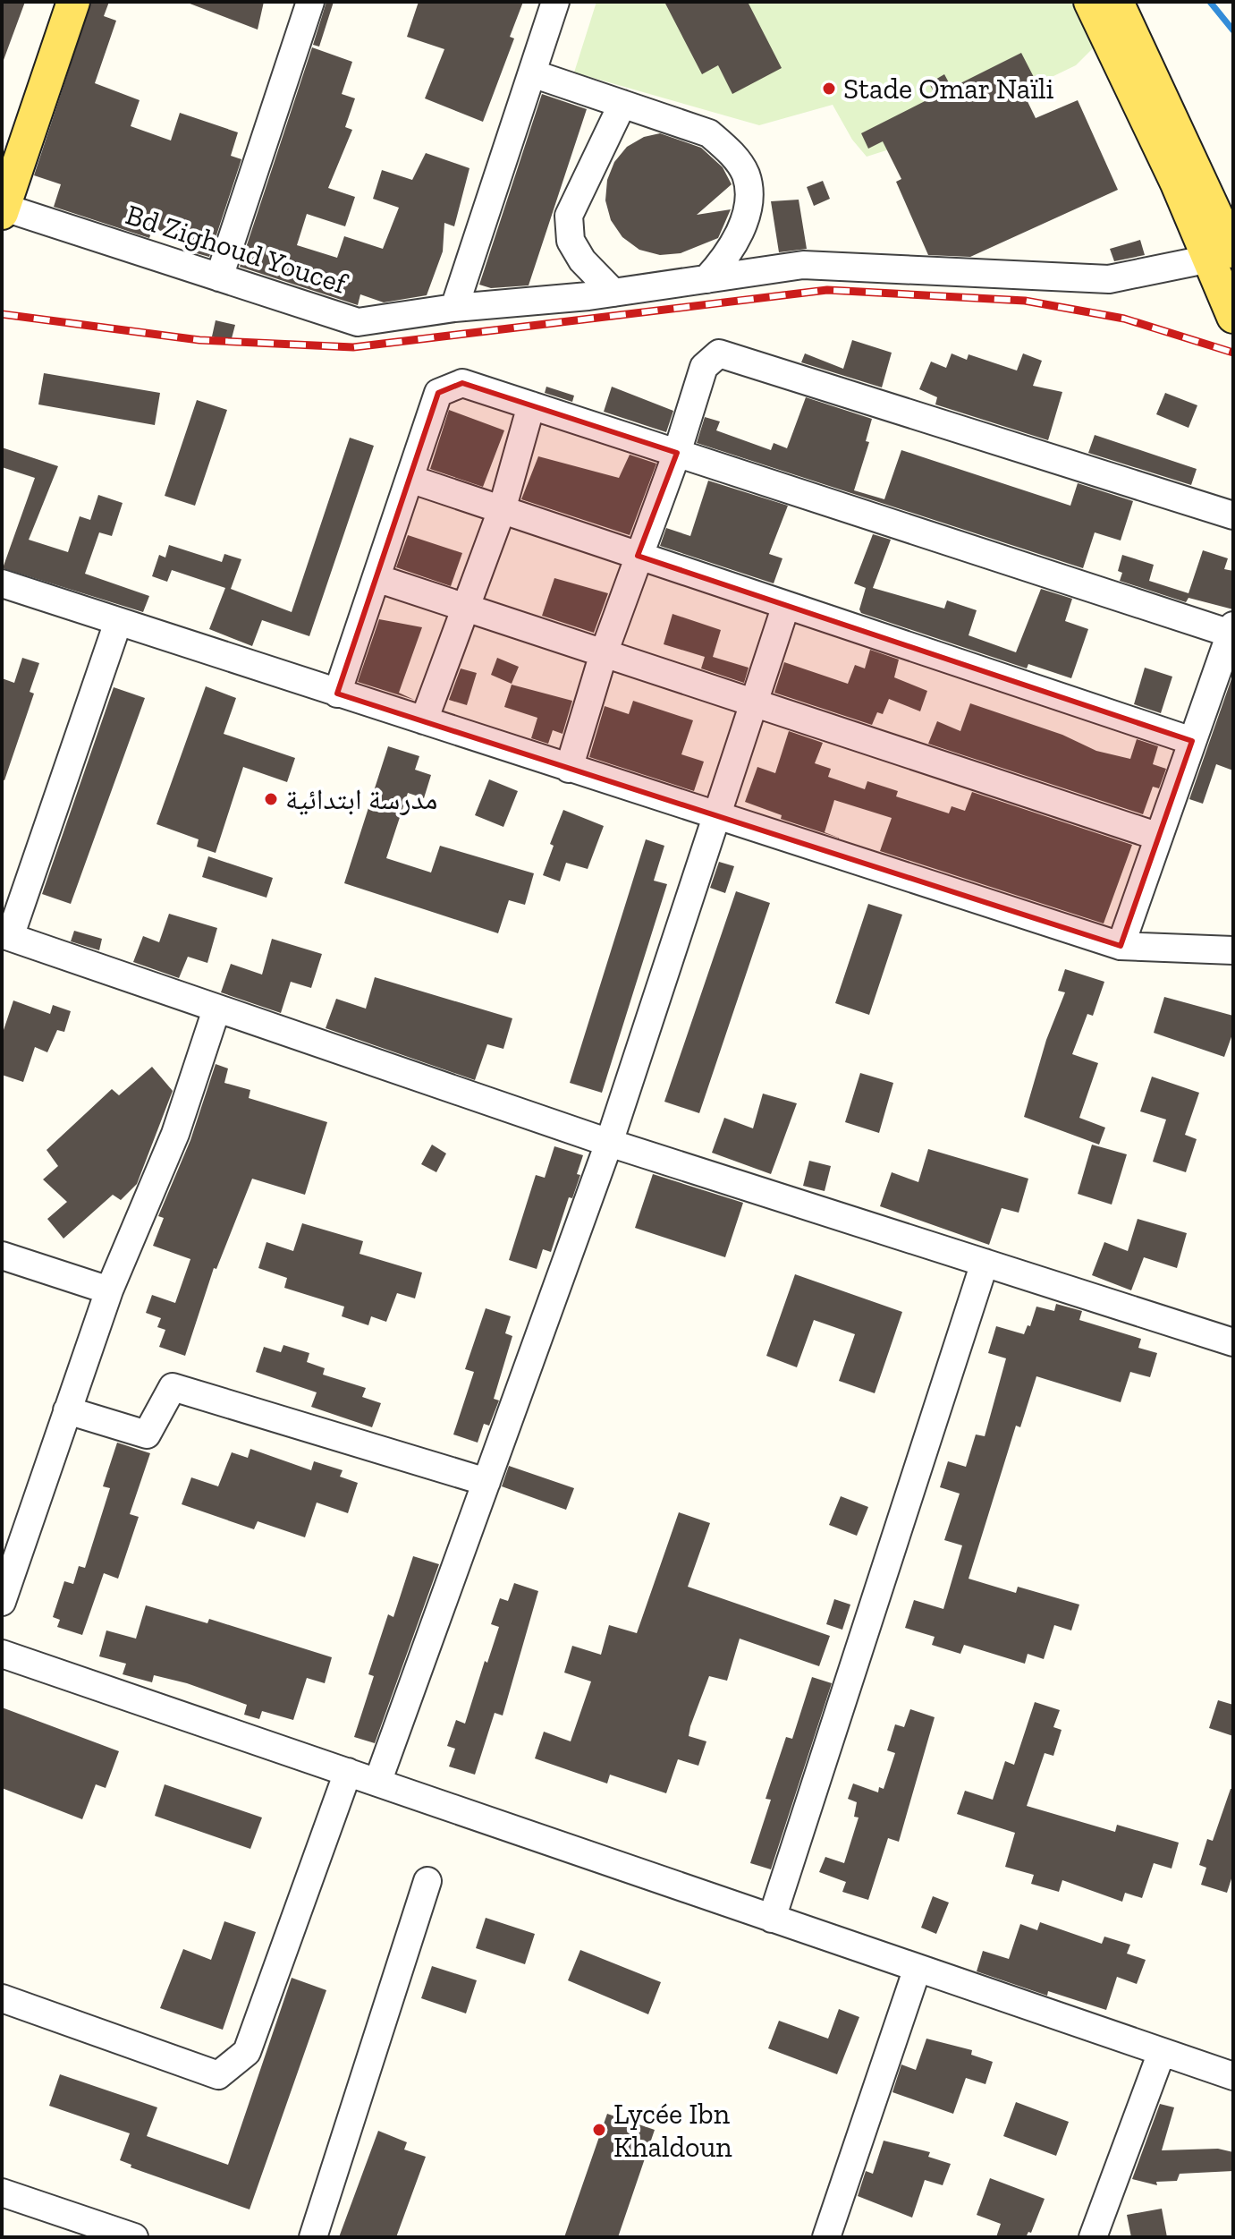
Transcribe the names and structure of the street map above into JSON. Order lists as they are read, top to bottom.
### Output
{
  "streets": {
    "street": ["Bd Zighoud Youcef"]
  },
  "places": ["Stade Omar Naïli", "مدرسة ابتدائية", "Lycée Ibn Khaldoun"]
}
